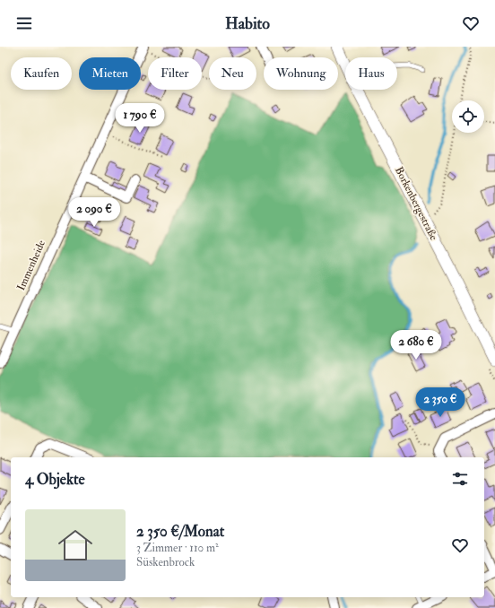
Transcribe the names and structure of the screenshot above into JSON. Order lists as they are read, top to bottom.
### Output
{
  "streets": {
    "street": ["Borkenbergestraße", "Immenheide"]
  },
  "page": {
    "header": "Habito",
    "chip": [
      "Kaufen",
      "Mieten",
      "Filter",
      "Neu",
      "Wohnung",
      "Haus"
    ],
    "price": [
      "1 790 €",
      "2 090 €",
      "2 680 €",
      "2 350 €"
    ],
    "heading": "4 Objekte",
    "list": [
      {
        "name": "2 350 €/Monat",
        "note": "3 Zimmer · 110 m² · Süskenbrock"
      }
    ]
  }
}
